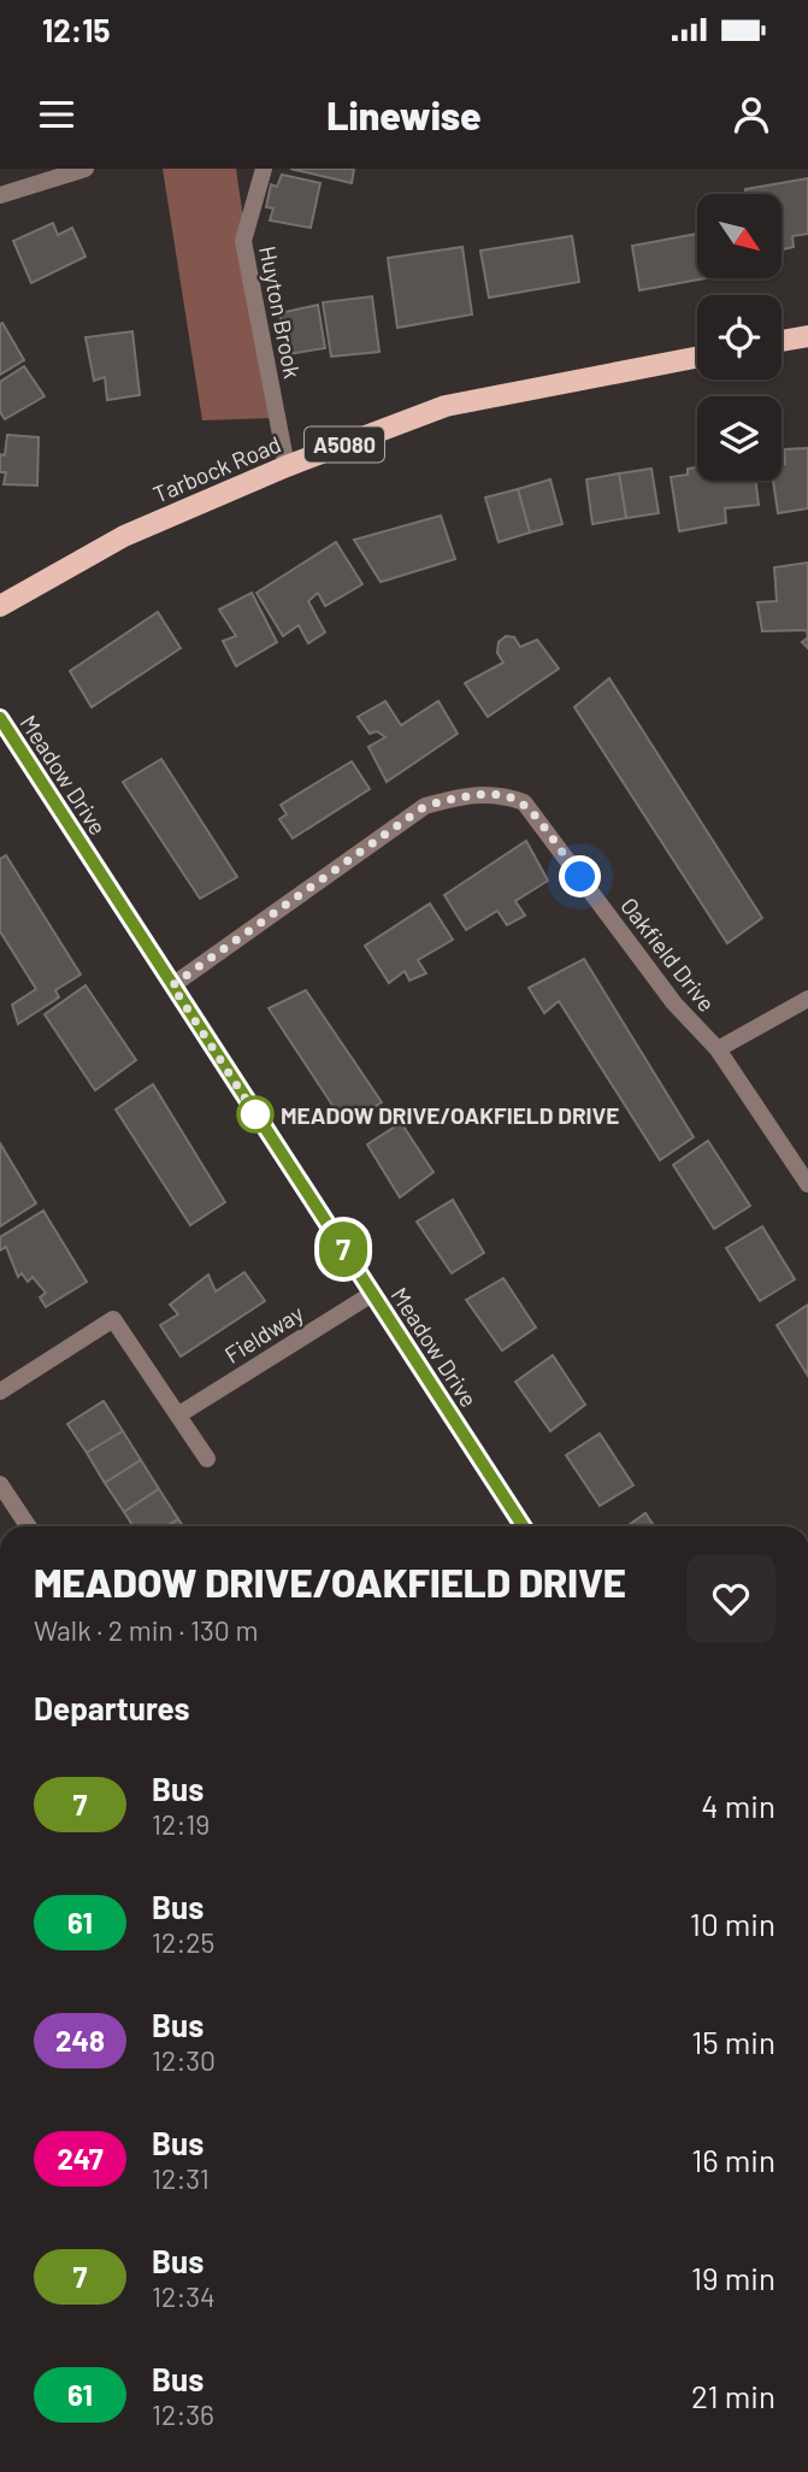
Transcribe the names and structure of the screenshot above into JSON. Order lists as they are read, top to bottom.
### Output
{
  "streets": {
    "main road": ["A5080", "Tarbock Road"],
    "street": [
      "Huyton Brook",
      "Meadow Drive",
      "Oakfield Drive",
      "Fieldway"
    ]
  },
  "crossings": [
    ["Huyton Brook", "Tarbock Road"],
    ["Meadow Drive", "Oakfield Drive"],
    ["Meadow Drive", "Fieldway"]
  ],
  "places": ["MEADOW DRIVE/OAKFIELD DRIVE"],
  "lines": ["bus line 7"],
  "north": "bottom right",
  "page": {
    "status": "12:15",
    "header": "Linewise",
    "on_map": "7",
    "heading": [
      ["MEADOW DRIVE/OAKFIELD DRIVE", "Walk · 2 min · 130 m"],
      "Departures"
    ],
    "list": [
      {
        "mark": "7",
        "name": "Bus",
        "note": "12:19",
        "value": "4 min"
      },
      {
        "mark": "61",
        "name": "Bus",
        "note": "12:25",
        "value": "10 min"
      },
      {
        "mark": "248",
        "name": "Bus",
        "note": "12:30",
        "value": "15 min"
      },
      {
        "mark": "247",
        "name": "Bus",
        "note": "12:31",
        "value": "16 min"
      },
      {
        "mark": "7",
        "name": "Bus",
        "note": "12:34",
        "value": "19 min"
      },
      {
        "mark": "61",
        "name": "Bus",
        "note": "12:36",
        "value": "21 min"
      }
    ]
  }
}
